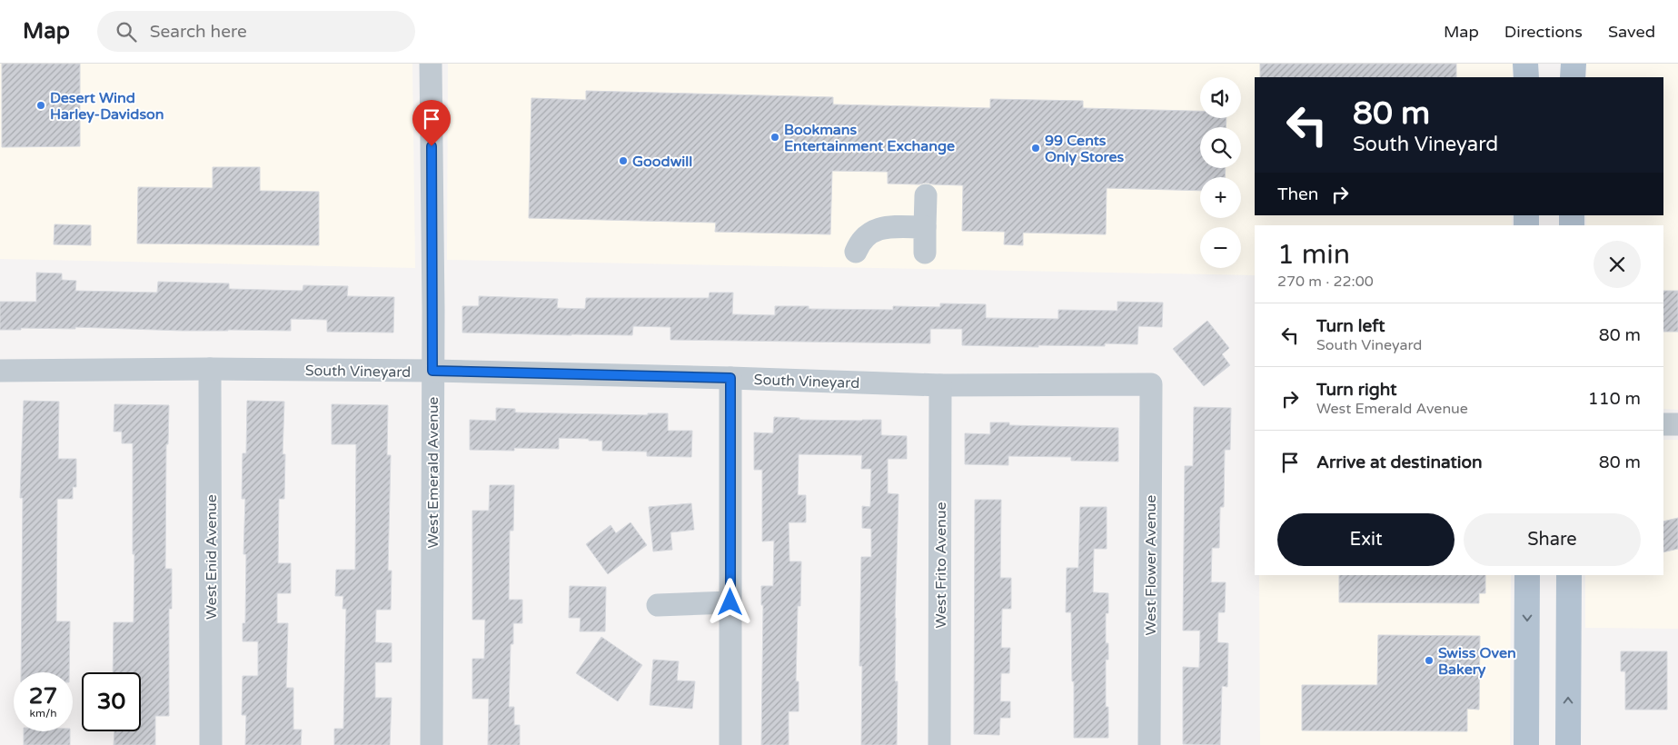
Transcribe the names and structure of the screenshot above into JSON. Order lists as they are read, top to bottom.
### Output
{
  "streets": {
    "street": [
      "South Vineyard",
      "West Emerald Avenue",
      "West Enid Avenue",
      "West Frito Avenue",
      "West Flower Avenue"
    ]
  },
  "crossings": [
    ["South Vineyard", "West Emerald Avenue"],
    ["South Vineyard", "West Enid Avenue"],
    ["South Vineyard", "West Frito Avenue"],
    ["South Vineyard", "West Flower Avenue"]
  ],
  "places": [
    "Desert Wind Harley-Davidson",
    "Bookmans Entertainment Exchange",
    "99 Cents Only Stores",
    "Goodwill",
    "Swiss Oven Bakery"
  ],
  "page": {
    "header": "Map",
    "search": "Search here",
    "nav": ["Map", "Directions", "Saved"],
    "map_buttons": ["+", "−"],
    "turn": ["80 m", "South Vineyard"],
    "then": "Then",
    "heading": ["1 min", "270 m · 22:00"],
    "list": [
      {
        "name": "Turn left",
        "note": "South Vineyard",
        "value": "80 m"
      },
      {
        "name": "Turn right",
        "note": "West Emerald Avenue",
        "value": "110 m"
      },
      {
        "name": "Arrive at destination",
        "value": "80 m"
      }
    ],
    "buttons": ["Exit", "Share"],
    "speed": "27 km/h",
    "limit": "30"
  }
}
